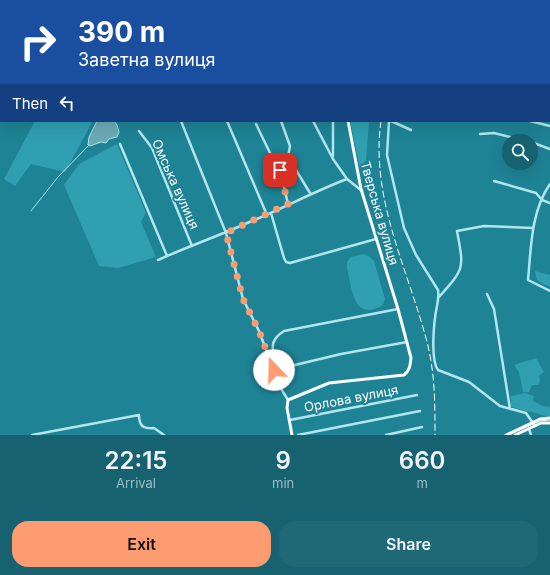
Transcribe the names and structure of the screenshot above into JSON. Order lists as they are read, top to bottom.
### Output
{
  "streets": {
    "main road": ["Тверська вулиця"],
    "street": ["Омська вулиця", "Орлова вулиця"]
  },
  "page": {
    "turn": ["390 m", "Заветна вулиця"],
    "then": "Then",
    "eta": [
      "22:15",
      "Arrival",
      "9",
      "min",
      "660",
      "m"
    ],
    "buttons": ["Exit", "Share"]
  }
}
